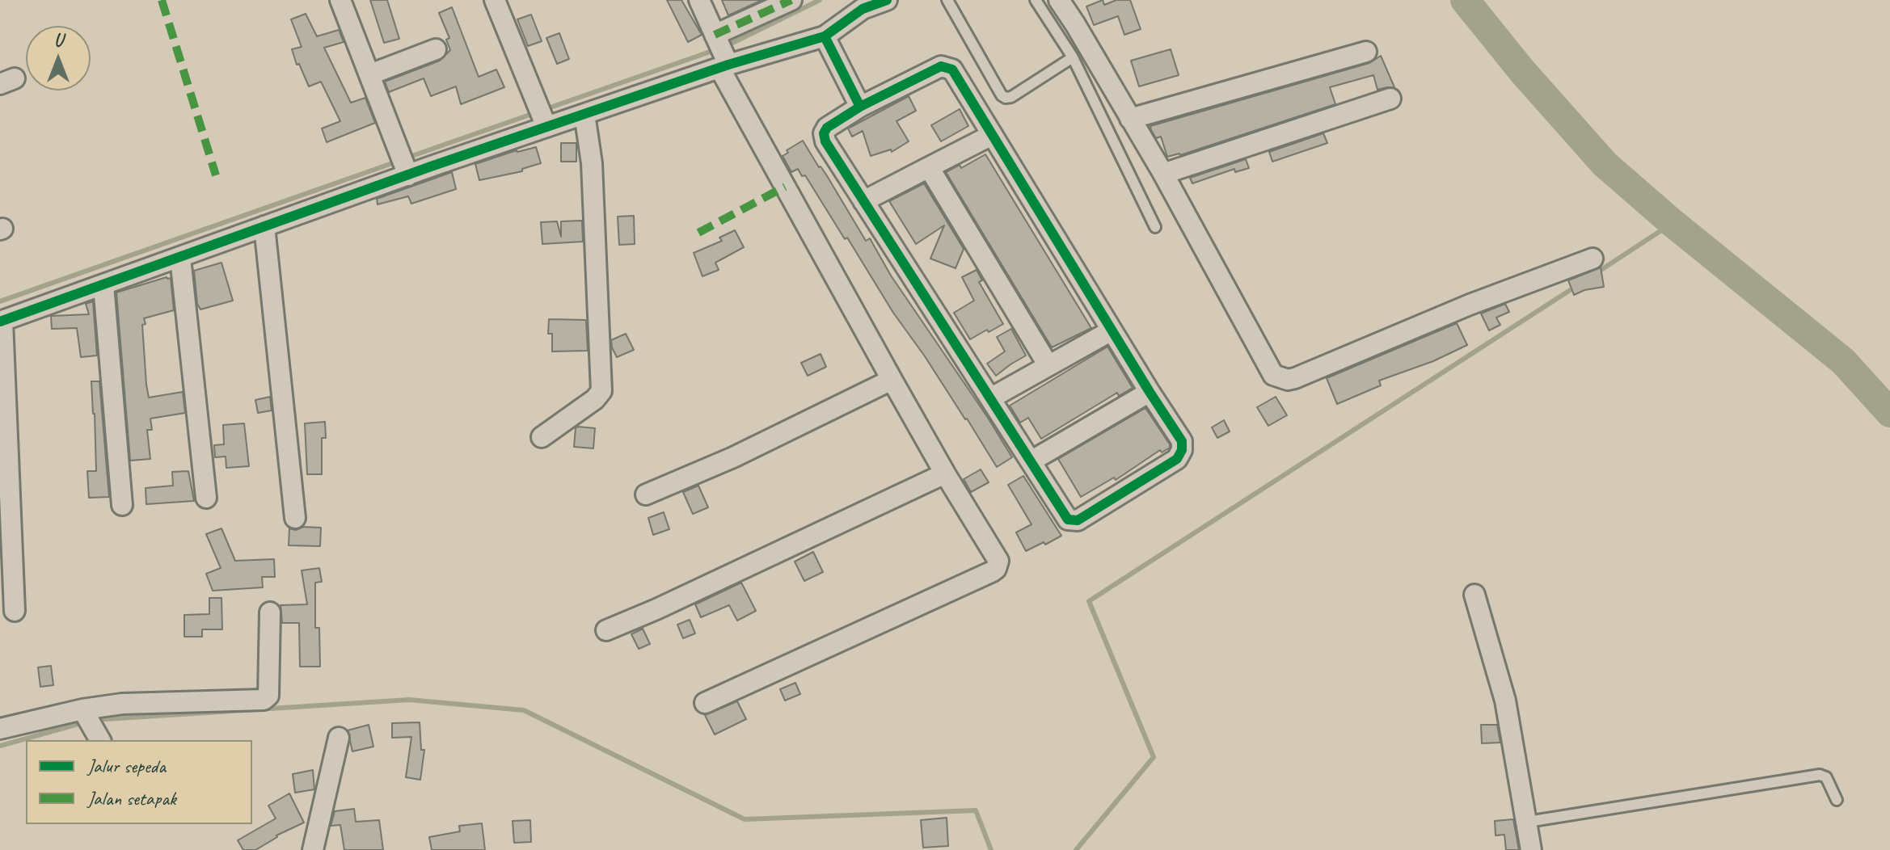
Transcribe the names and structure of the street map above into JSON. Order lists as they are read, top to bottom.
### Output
{
  "legend": ["Jalur sepeda", "Jalan setapak"],
  "north": "top"
}
